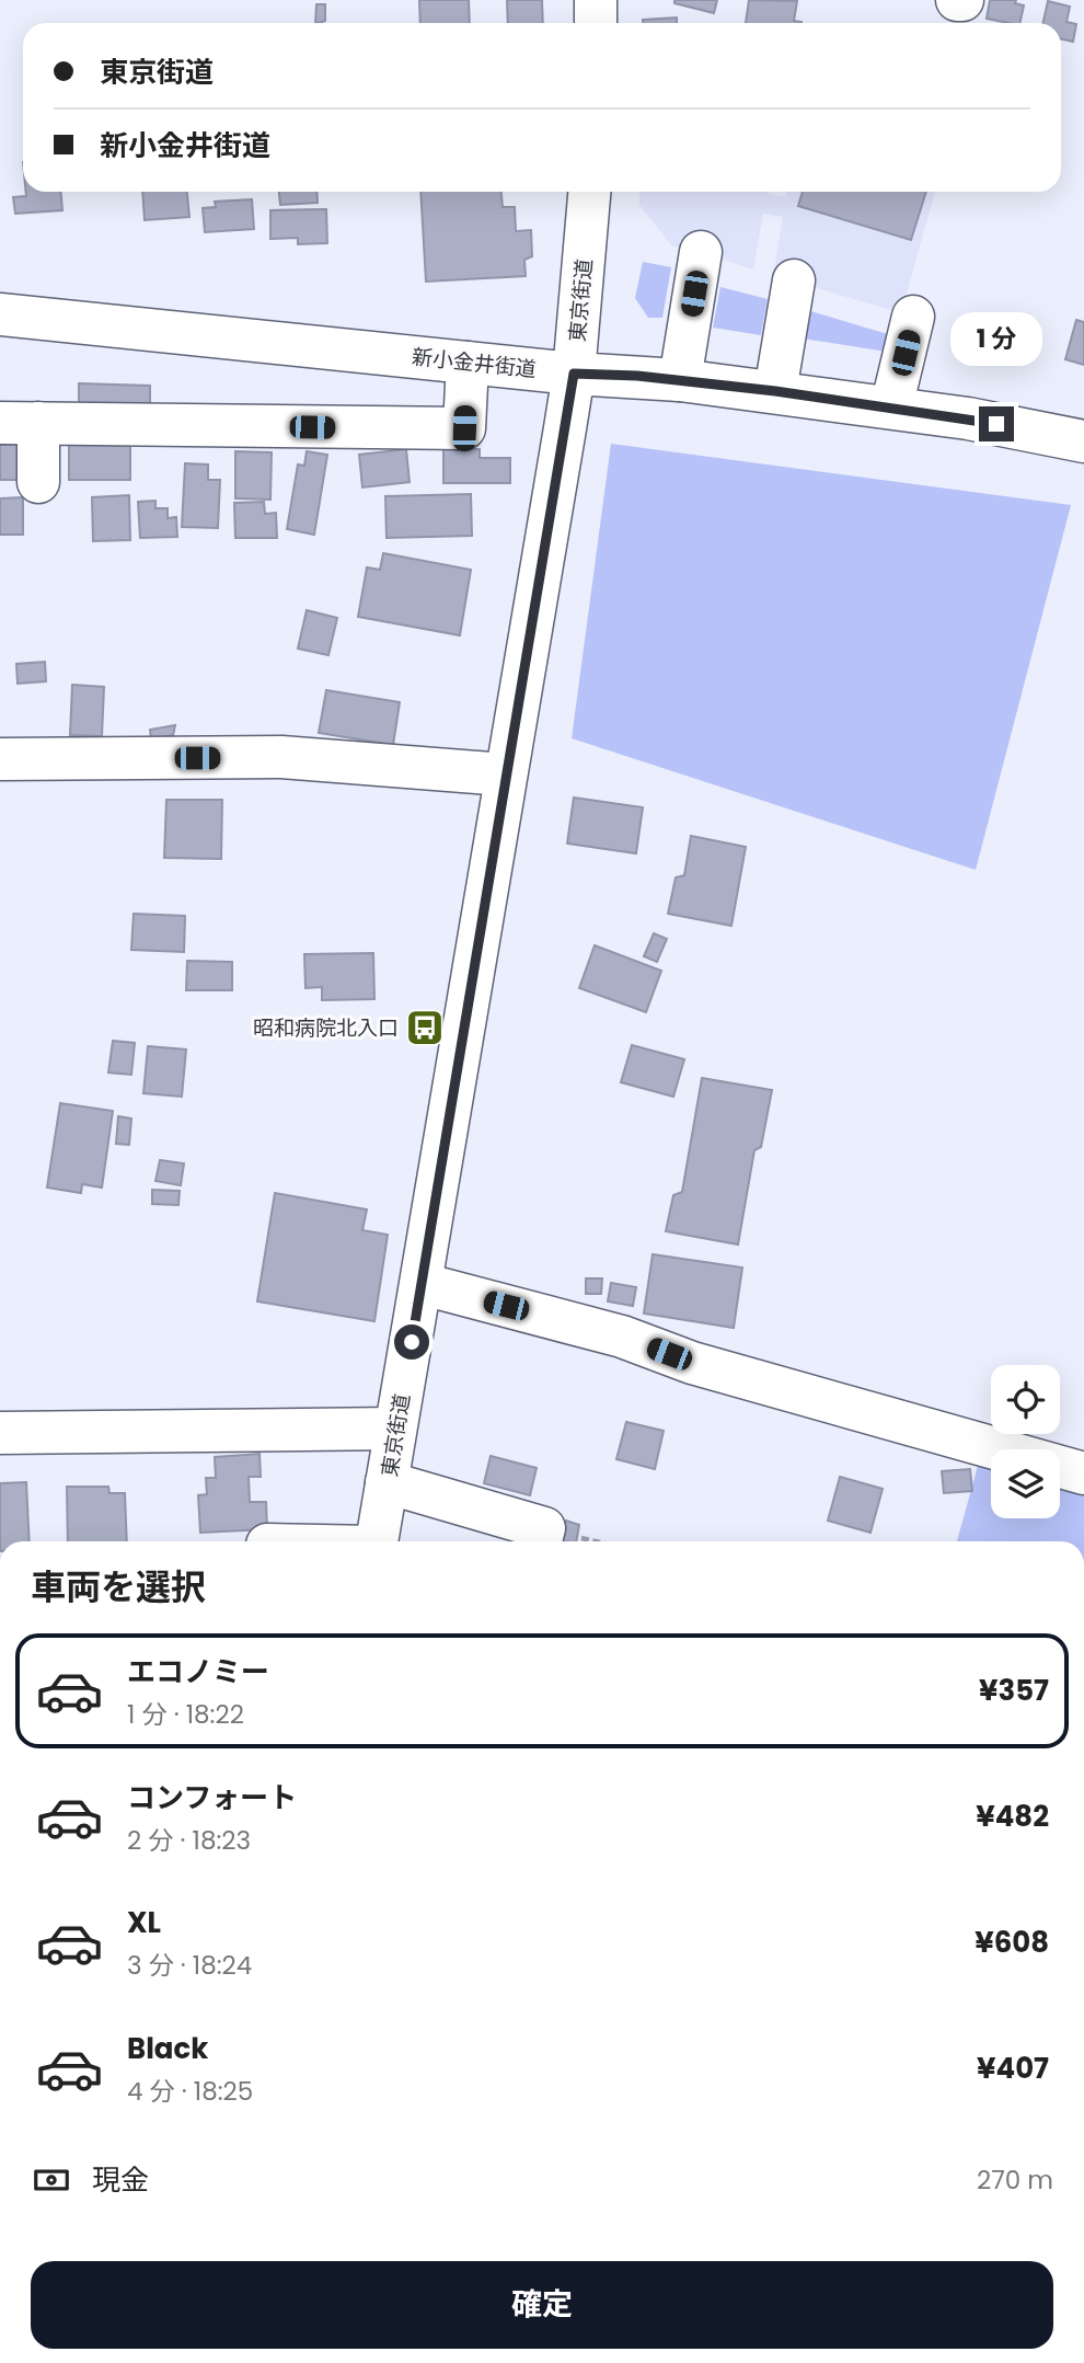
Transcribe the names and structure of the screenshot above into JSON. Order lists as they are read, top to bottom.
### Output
{
  "streets": {
    "main road": ["東京街道", "新小金井街道"]
  },
  "crossings": [
    ["東京街道", "新小金井街道"]
  ],
  "places": {
    "bus stop": ["昭和病院北入口"]
  },
  "page": {
    "banner": ["東京街道", "新小金井街道"],
    "bubble": "1 分",
    "heading": "車両を選択",
    "list": [
      {
        "name": "エコノミー",
        "note": "1 分 · 18:22",
        "value": "¥357"
      },
      {
        "name": "コンフォート",
        "note": "2 分 · 18:23",
        "value": "¥482"
      },
      {
        "name": "XL",
        "note": "3 分 · 18:24",
        "value": "¥608"
      },
      {
        "name": "Black",
        "note": "4 分 · 18:25",
        "value": "¥407"
      }
    ],
    "pay": ["現金", "270 m"],
    "buttons": "確定"
  }
}
